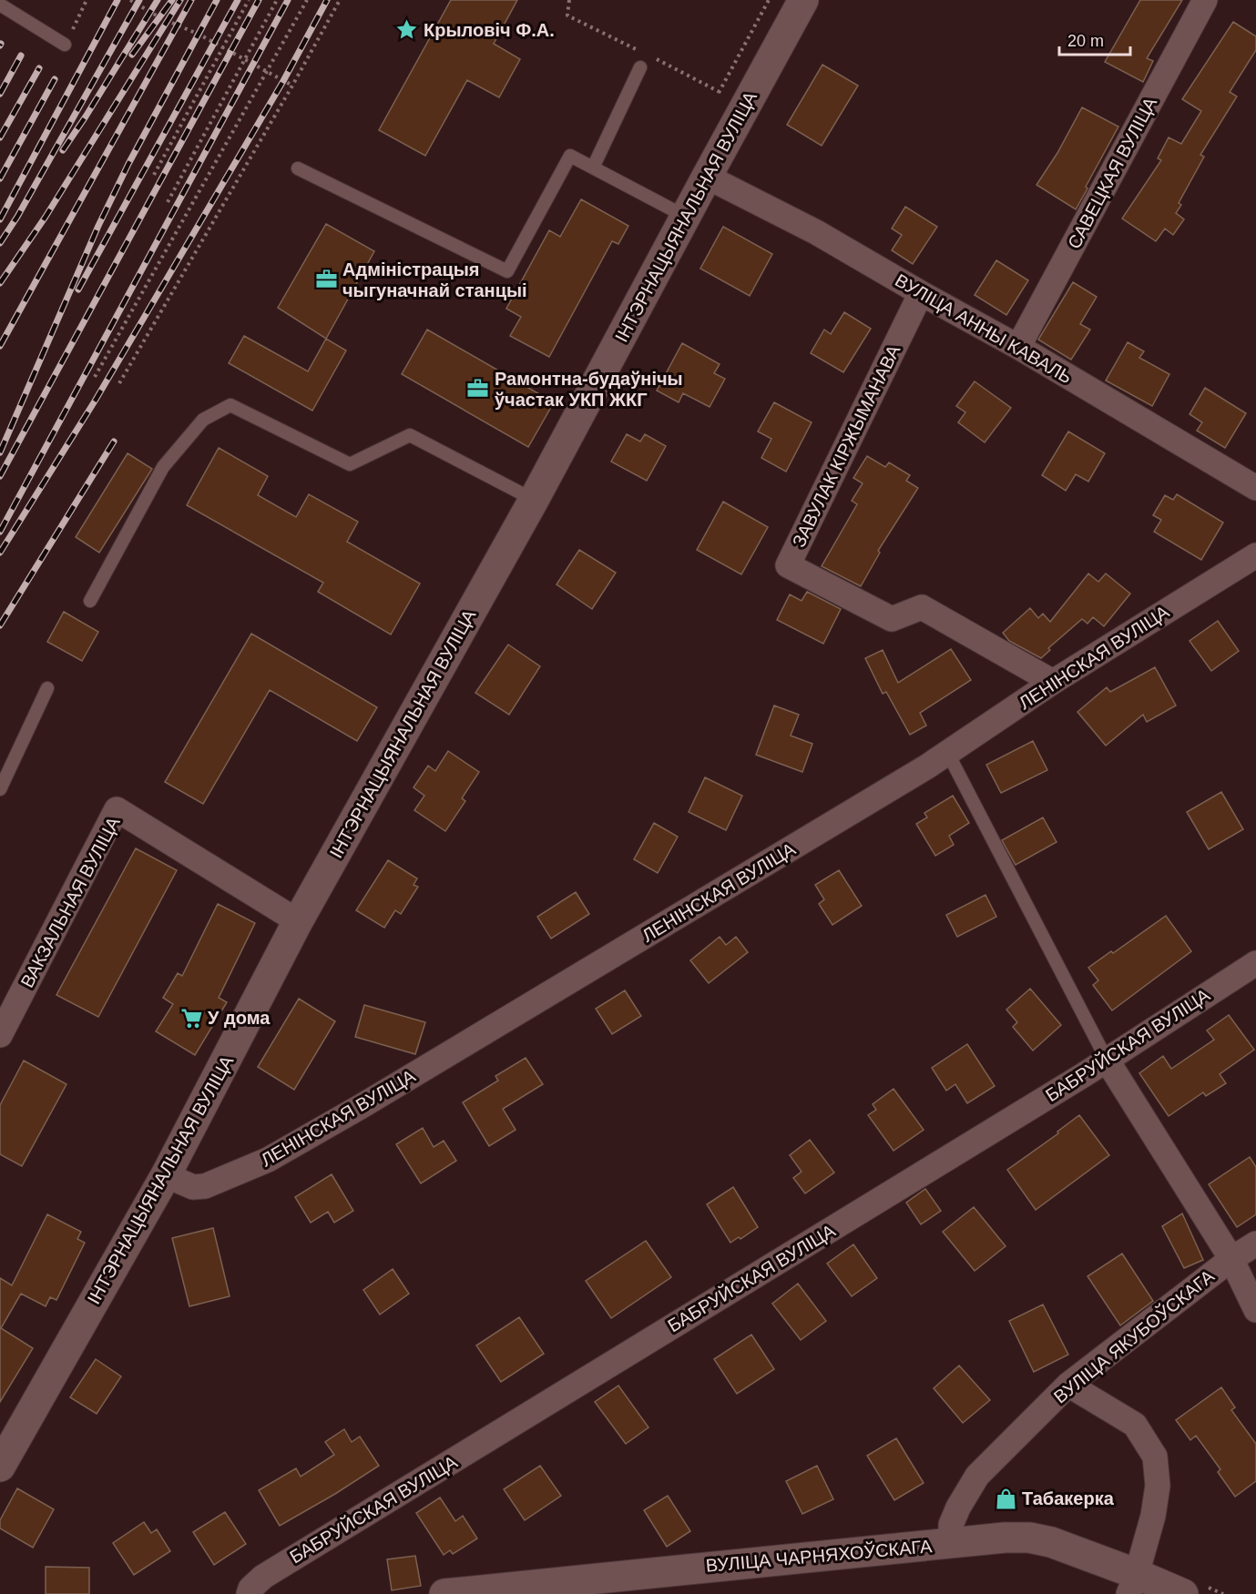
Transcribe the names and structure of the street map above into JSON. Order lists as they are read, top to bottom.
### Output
{
  "streets": {
    "street": [
      "САВЕЦКАЯ ВУЛІЦА",
      "ІНТЭРНАЦЫЯНАЛЬНАЯ ВУЛІЦА",
      "ВУЛІЦА АННЫ КАВАЛЬ",
      "ЗАВУЛАК КІРЖЫМАНАВА",
      "ЛЕНІНСКАЯ ВУЛІЦА",
      "ВАКЗАЛЬНАЯ ВУЛІЦА",
      "БАБРУЙСКАЯ ВУЛІЦА",
      "ВУЛІЦА ЯКУБОЎСКАГА",
      "ВУЛІЦА ЧАРНЯХОЎСКАГА"
    ]
  },
  "crossings": [
    ["САВЕЦКАЯ ВУЛІЦА", "ВУЛІЦА АННЫ КАВАЛЬ"],
    ["ІНТЭРНАЦЫЯНАЛЬНАЯ ВУЛІЦА", "ВУЛІЦА АННЫ КАВАЛЬ"],
    ["ІНТЭРНАЦЫЯНАЛЬНАЯ ВУЛІЦА", "ЛЕНІНСКАЯ ВУЛІЦА"],
    ["ІНТЭРНАЦЫЯНАЛЬНАЯ ВУЛІЦА", "ВАКЗАЛЬНАЯ ВУЛІЦА"],
    ["ВУЛІЦА АННЫ КАВАЛЬ", "ЗАВУЛАК КІРЖЫМАНАВА"],
    ["ЗАВУЛАК КІРЖЫМАНАВА", "ЛЕНІНСКАЯ ВУЛІЦА"],
    ["ВУЛІЦА ЯКУБОЎСКАГА", "ВУЛІЦА ЧАРНЯХОЎСКАГА"]
  ],
  "places": {
    "place": ["Крыловіч Ф.А."],
    "office": ["Адміністрацыя чыгуначнай станцыі", "Рамонтна-будаўнічы ўчастак УКП ЖКГ"],
    "supermarket": ["У дома"],
    "shop": ["Табакерка"]
  },
  "scale_bar": "20 m"
}
